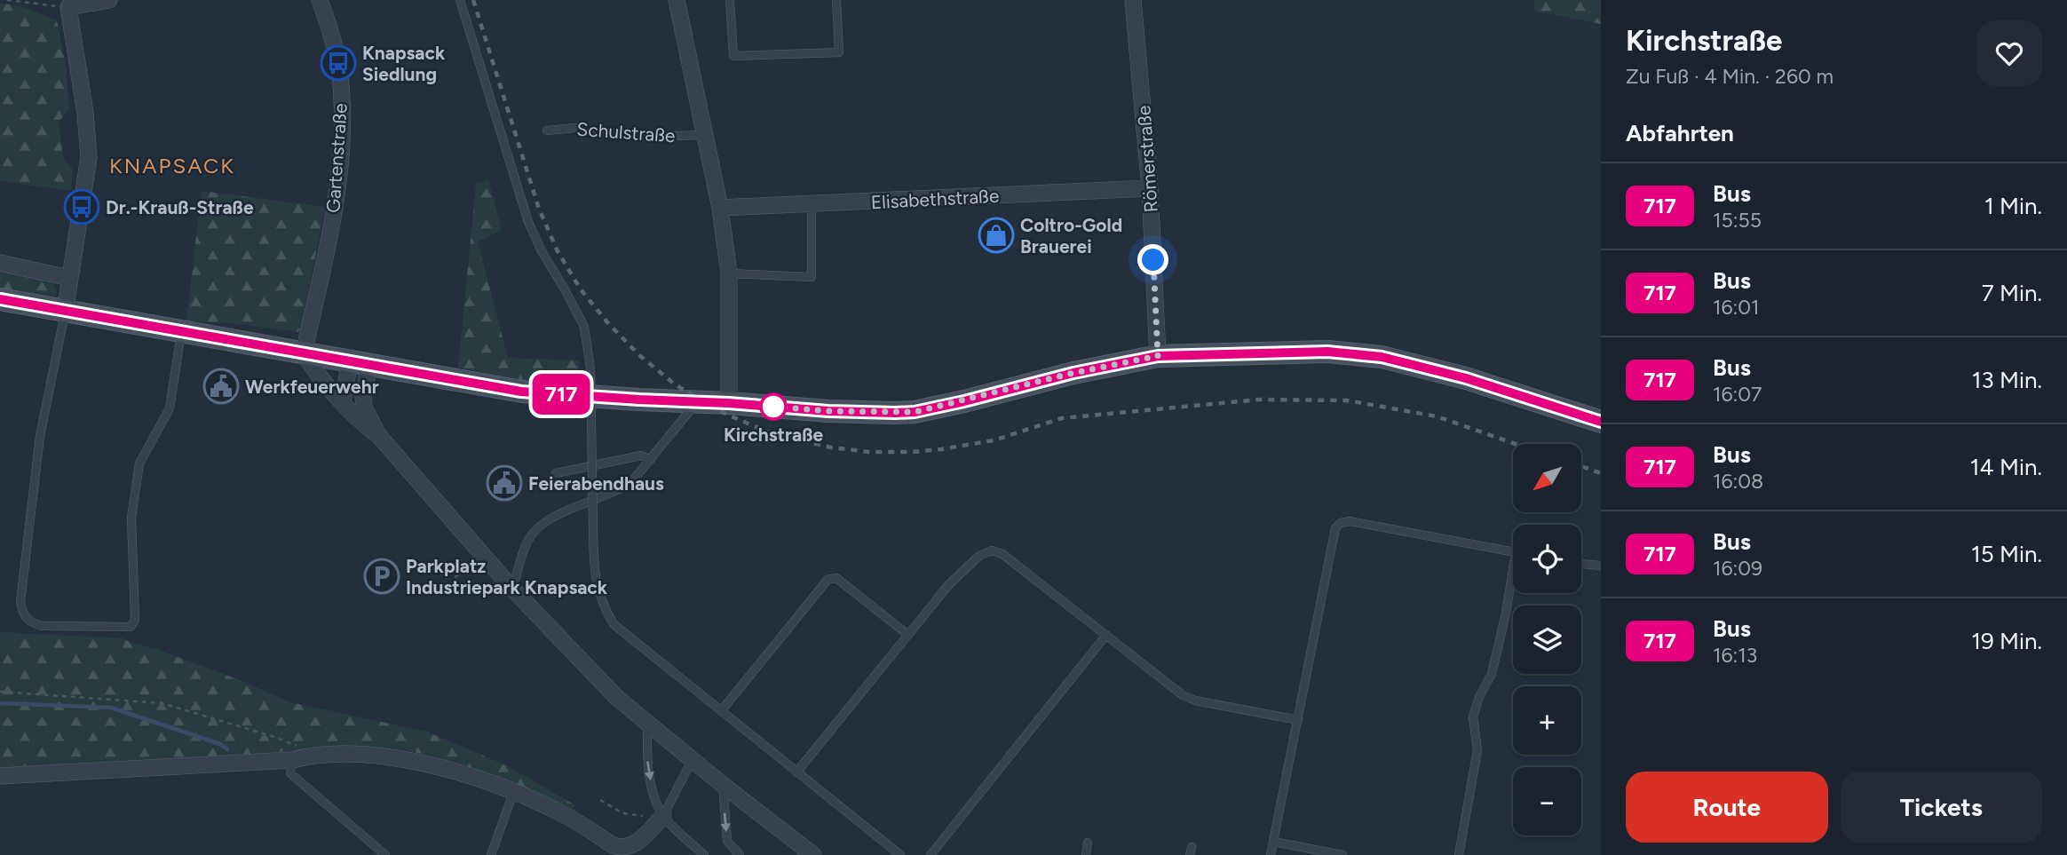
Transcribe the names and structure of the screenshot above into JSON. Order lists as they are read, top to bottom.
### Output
{
  "streets": {
    "street": ["Gartenstraße", "Römerstraße", "Elisabethstraße"],
    "lane": ["Schulstraße"]
  },
  "crossings": [
    ["Römerstraße", "Elisabethstraße"]
  ],
  "districts": ["KNAPSACK"],
  "places": {
    "bus stop": ["Knapsack Siedlung", "Dr.-Krauß-Straße"],
    "shop": ["Coltro-Gold Brauerei"],
    "public building": ["Werkfeuerwehr", "Feierabendhaus"],
    "other": ["Kirchstraße"],
    "parking": ["Parkplatz Industriepark Knapsack"]
  },
  "lines": ["bus line 717"],
  "north": "bottom left",
  "page": {
    "on_map": "717",
    "heading": [
      ["Kirchstraße", "Zu Fuß · 4 Min. · 260 m"],
      "Abfahrten"
    ],
    "list": [
      {
        "mark": "717",
        "name": "Bus",
        "note": "15:55",
        "value": "1 Min."
      },
      {
        "mark": "717",
        "name": "Bus",
        "note": "16:01",
        "value": "7 Min."
      },
      {
        "mark": "717",
        "name": "Bus",
        "note": "16:07",
        "value": "13 Min."
      },
      {
        "mark": "717",
        "name": "Bus",
        "note": "16:08",
        "value": "14 Min."
      },
      {
        "mark": "717",
        "name": "Bus",
        "note": "16:09",
        "value": "15 Min."
      },
      {
        "mark": "717",
        "name": "Bus",
        "note": "16:13",
        "value": "19 Min."
      }
    ],
    "map_buttons": ["+", "−"],
    "buttons": ["Route", "Tickets"]
  }
}
